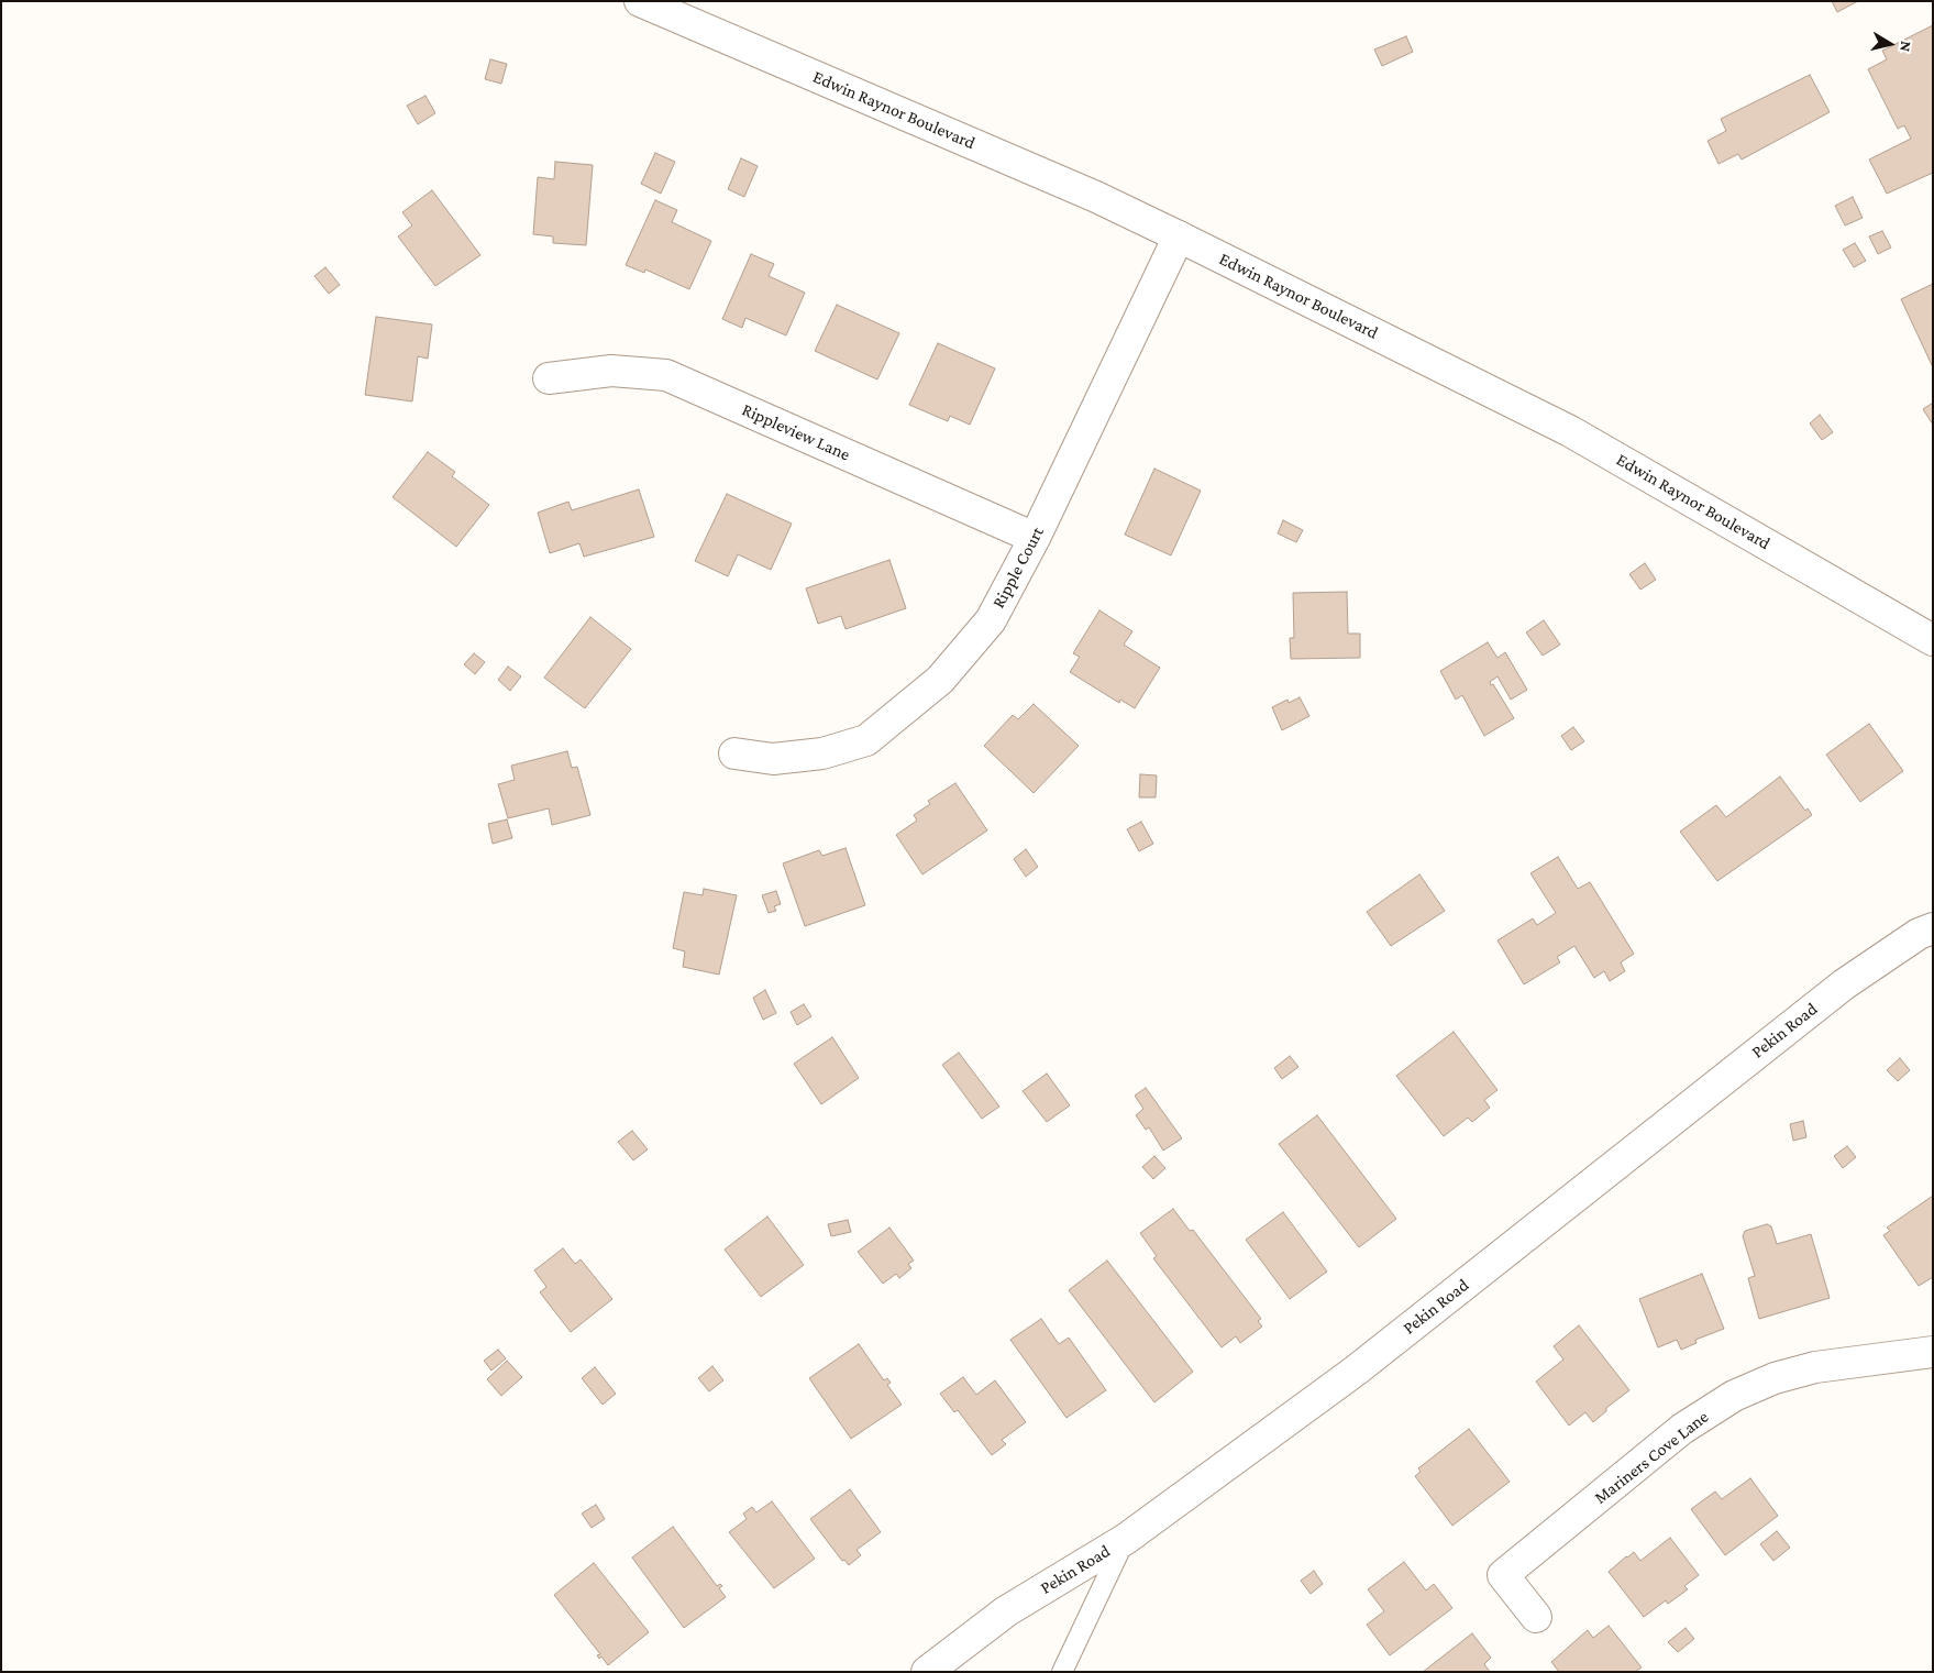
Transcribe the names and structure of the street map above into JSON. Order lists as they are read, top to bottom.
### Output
{
  "streets": {
    "street": [
      "Edwin Raynor Boulevard",
      "Rippleview Lane",
      "Ripple Court",
      "Pekin Road",
      "Mariners Cove Lane"
    ]
  },
  "crossings": [
    ["Edwin Raynor Boulevard", "Ripple Court"],
    ["Rippleview Lane", "Ripple Court"]
  ],
  "north": "right"
}
